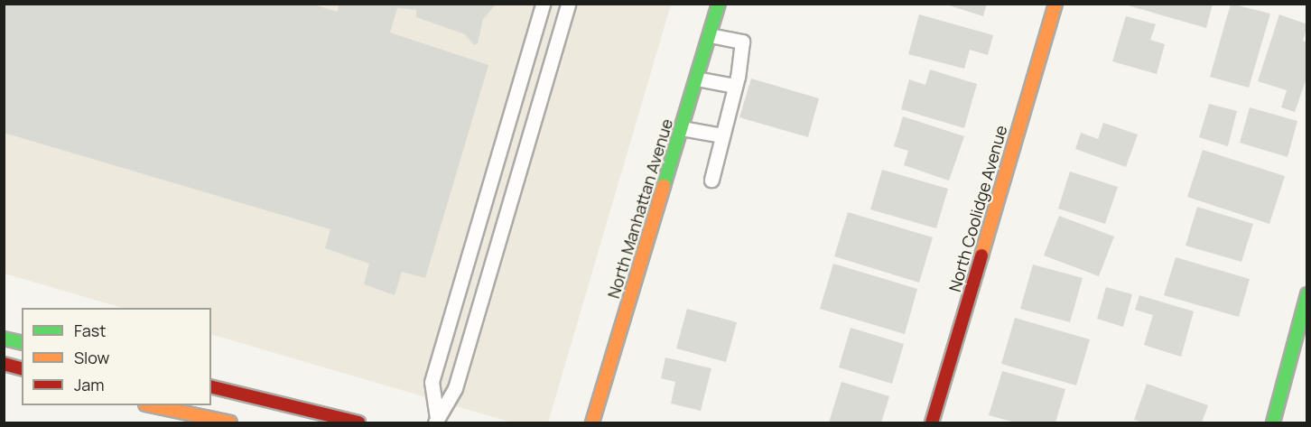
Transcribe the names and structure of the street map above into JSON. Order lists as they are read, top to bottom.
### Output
{
  "streets": {
    "street": ["North Manhattan Avenue", "North Coolidge Avenue"]
  },
  "legend": ["Fast", "Slow", "Jam"]
}
